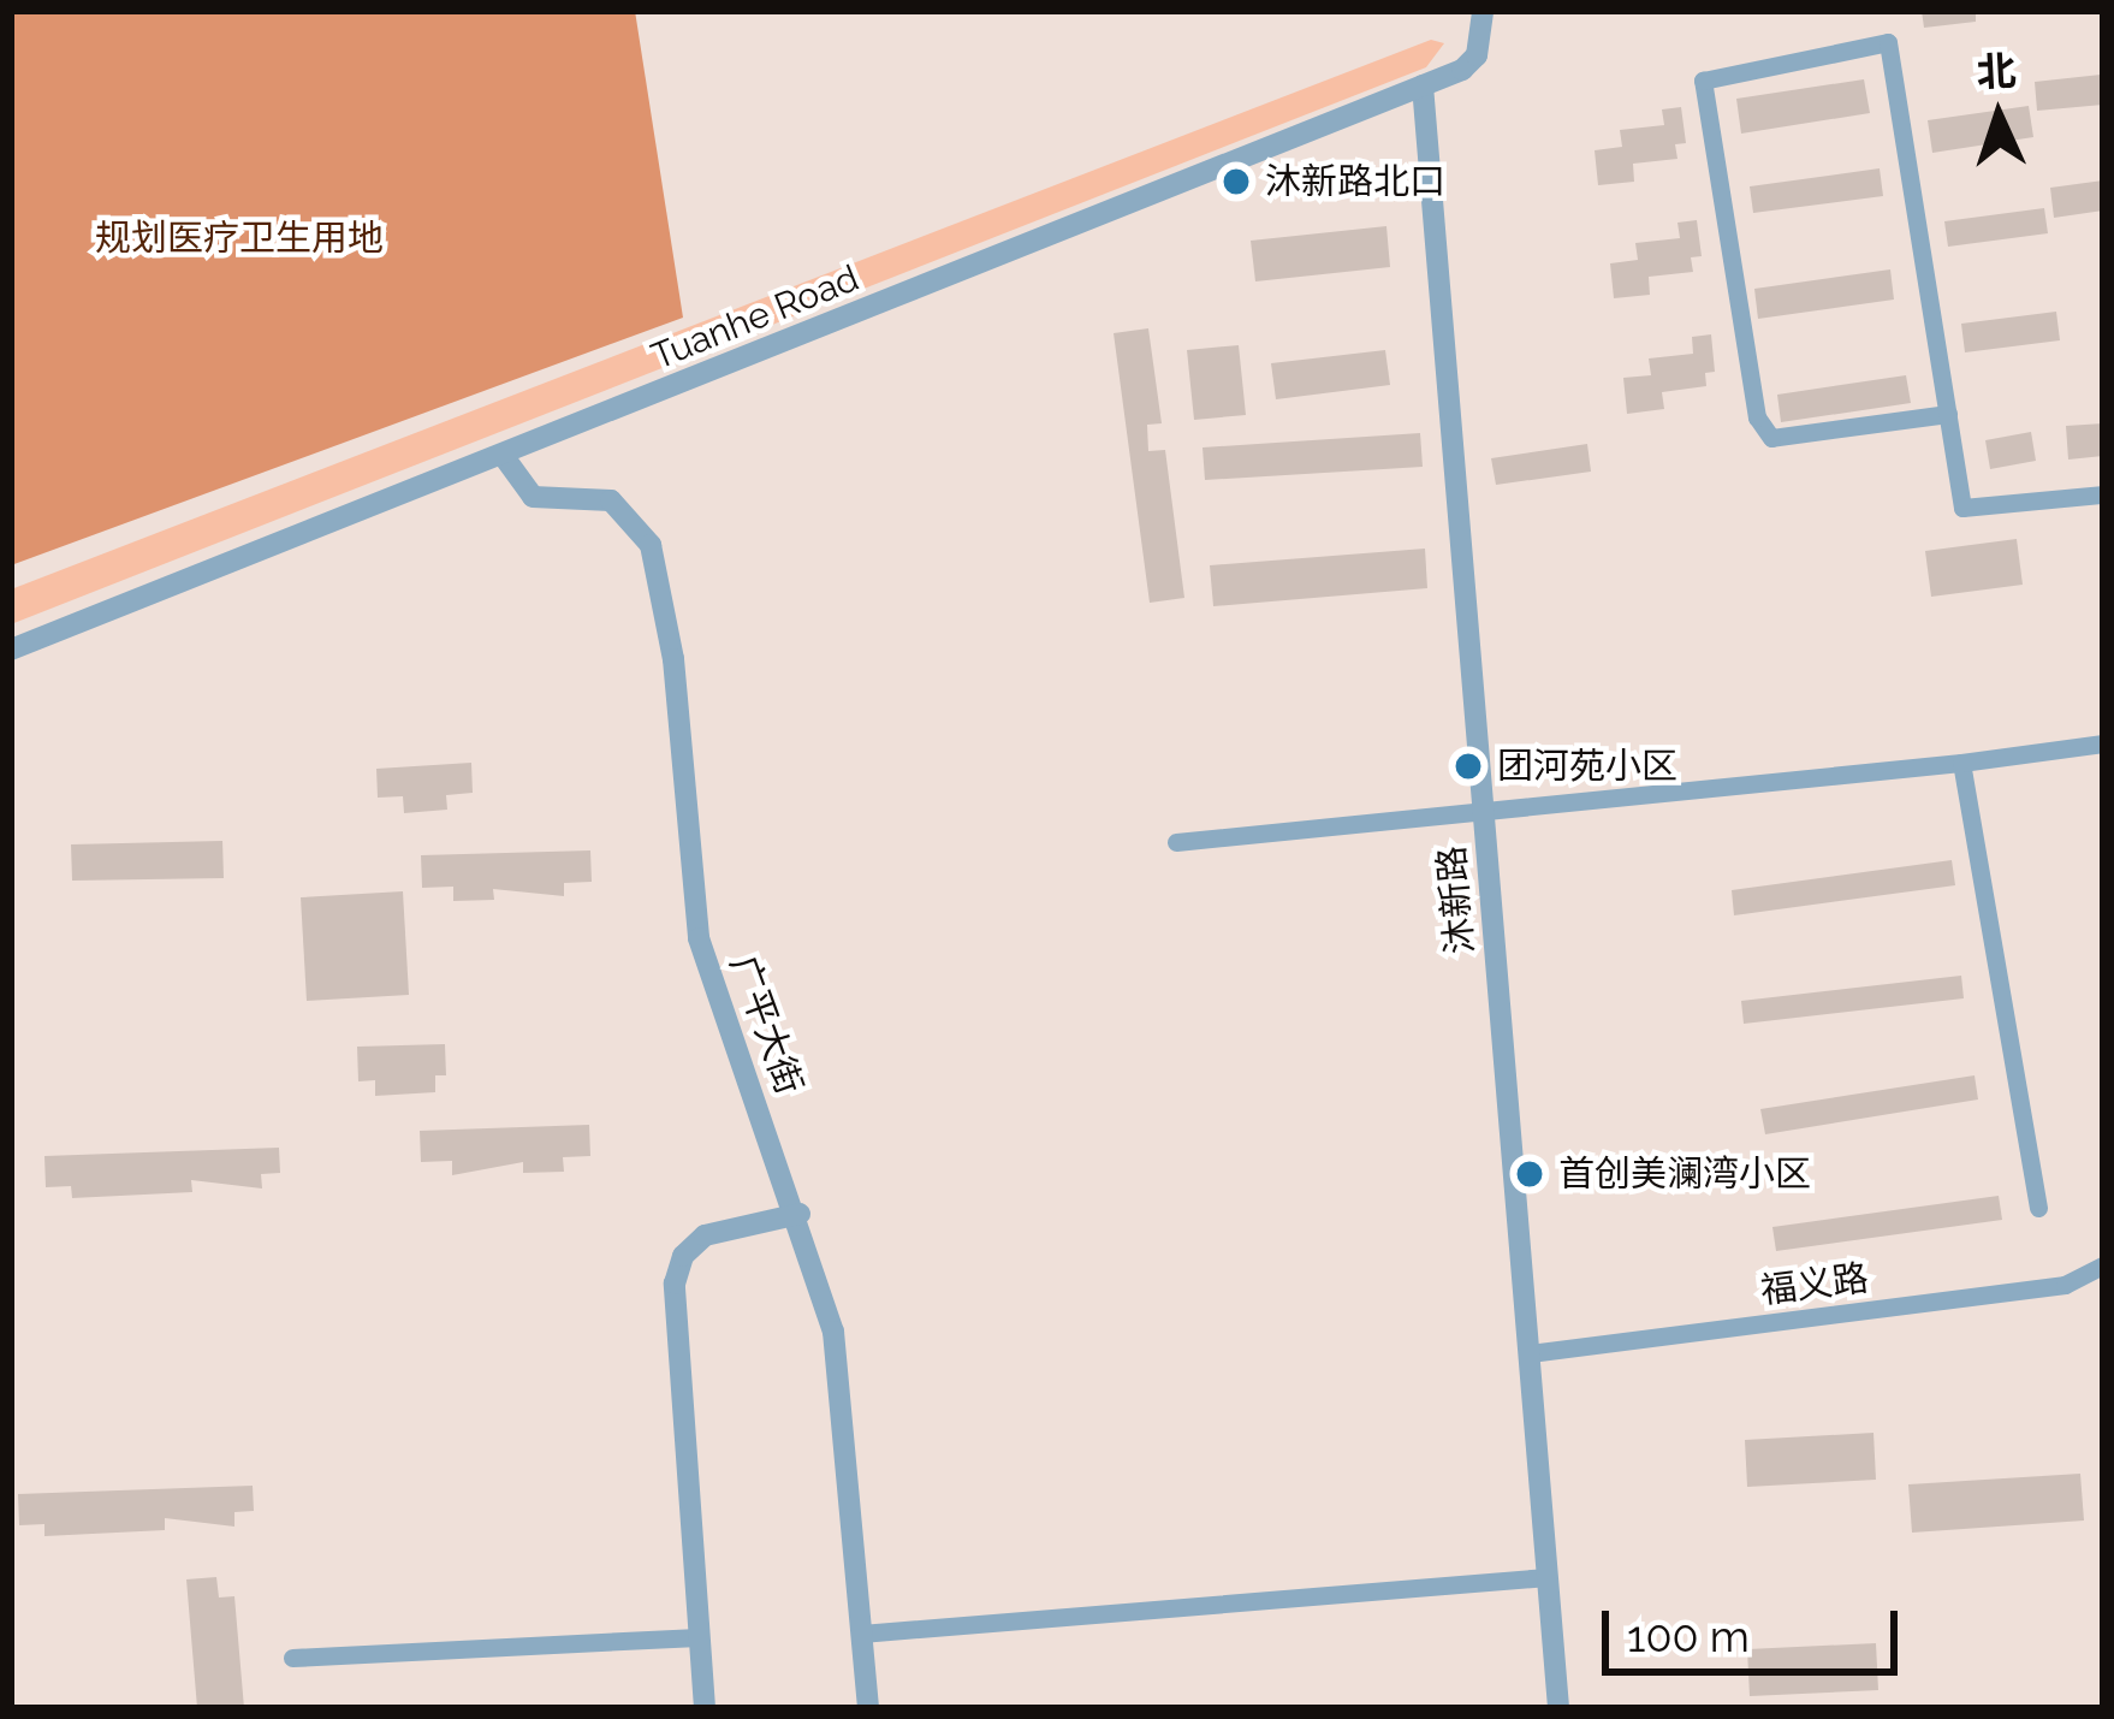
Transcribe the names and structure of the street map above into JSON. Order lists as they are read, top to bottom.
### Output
{
  "streets": {
    "street": [
      "Tuanhe Road",
      "沐新路",
      "广平大街",
      "福义路"
    ]
  },
  "crossings": [
    ["Tuanhe Road", "沐新路"],
    ["Tuanhe Road", "广平大街"],
    ["沐新路", "福义路"]
  ],
  "parks": ["规划医疗卫生用地"],
  "places": ["沐新路北口", "团河苑小区", "首创美澜湾小区"],
  "scale_bar": "100 m",
  "north": "top"
}
